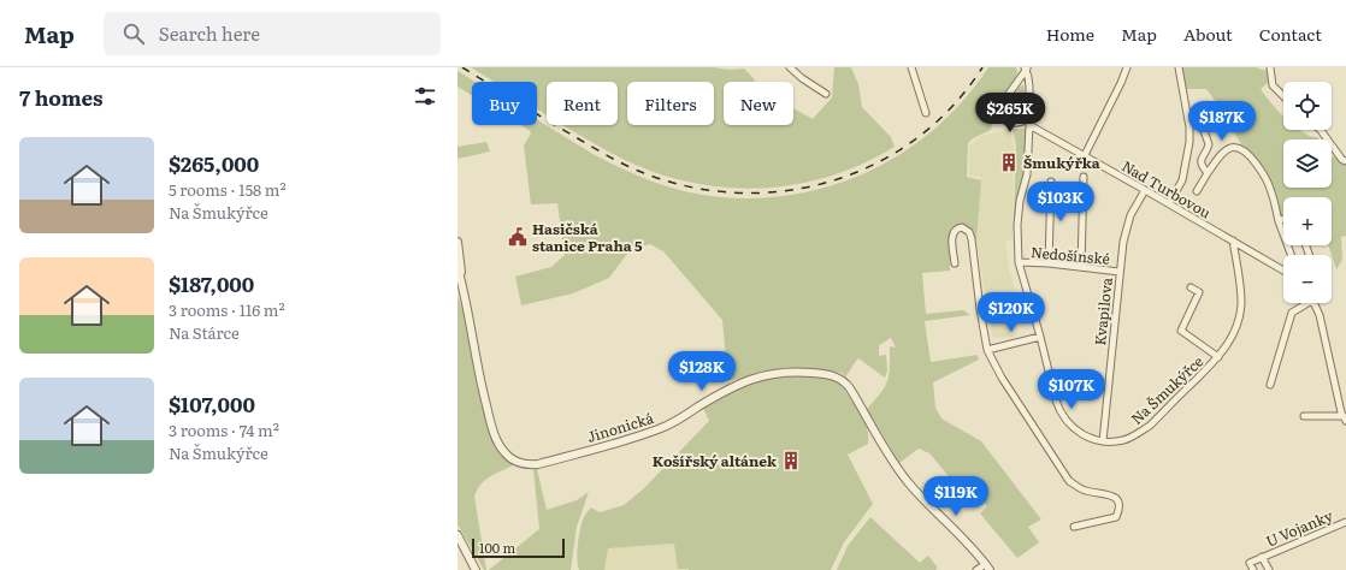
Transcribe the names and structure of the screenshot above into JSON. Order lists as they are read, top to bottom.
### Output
{
  "streets": {
    "street": [
      "Nad Turbovou",
      "Nedošínské",
      "Kvapilova",
      "Na Šmukýřce",
      "Jinonická",
      "U Vojanky"
    ]
  },
  "crossings": [
    ["Nad Turbovou", "Kvapilova"],
    ["Nad Turbovou", "Na Šmukýřce"],
    ["Nedošínské", "Kvapilova"],
    ["Nedošínské", "Na Šmukýřce"],
    ["Kvapilova", "Na Šmukýřce"]
  ],
  "places": {
    "building": ["Šmukýřka", "Košířský altánek"],
    "public building": ["Hasičská stanice Praha 5"]
  },
  "scale_bar": "100 m",
  "page": {
    "header": "Map",
    "search": "Search here",
    "nav": [
      "Home",
      "Map",
      "About",
      "Contact"
    ],
    "heading": "7 homes",
    "map_buttons": ["+", "−"],
    "chip": [
      "Buy",
      "Rent",
      "Filters",
      "New"
    ],
    "price": [
      "$265K",
      "$187K",
      "$103K",
      "$120K",
      "$128K",
      "$107K",
      "$119K"
    ],
    "list": [
      {
        "name": "$265,000",
        "note": "5 rooms · 158 m² · Na Šmukýřce"
      },
      {
        "name": "$187,000",
        "note": "3 rooms · 116 m² · Na Stárce"
      },
      {
        "name": "$107,000",
        "note": "3 rooms · 74 m² · Na Šmukýřce"
      }
    ],
    "scale": "100 m"
  }
}
